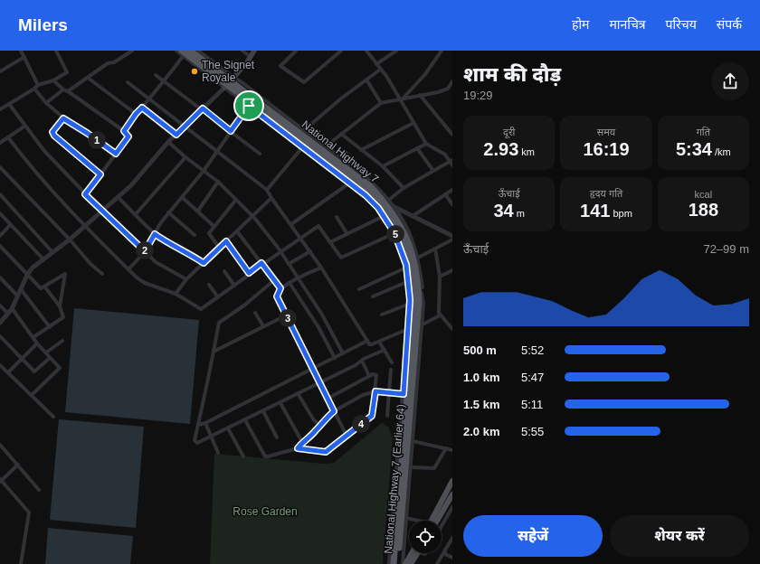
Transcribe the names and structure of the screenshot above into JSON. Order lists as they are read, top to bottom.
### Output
{
  "streets": {
    "highway": ["National Highway 7", "National Highway 7 (Earlier 64)"]
  },
  "crossings": [
    ["National Highway 7", "National Highway 7 (Earlier 64)"]
  ],
  "parks": ["Rose Garden"],
  "places": ["The Signet Royale"],
  "page": {
    "header": "Milers",
    "nav": [
      "होम",
      "मानचित्र",
      "परिचय",
      "संपर्क"
    ],
    "heading": ["शाम की दौड़", "19:29"],
    "stats": [
      ["दूरी", "2.93 km"],
      ["समय", "16:19"],
      ["गति", "5:34 /km"],
      ["ऊँचाई", "34 m"],
      ["हृदय गति", "141 bpm"],
      ["kcal", "188"]
    ],
    "pins": [
      "1",
      "5",
      "2",
      "3",
      "4"
    ],
    "chart": ["ऊँचाई", "72–99 m"],
    "list": [
      {
        "name": "500 m",
        "note": "5:52"
      },
      {
        "name": "1.0 km",
        "note": "5:47"
      },
      {
        "name": "1.5 km",
        "note": "5:11"
      },
      {
        "name": "2.0 km",
        "note": "5:55"
      }
    ],
    "buttons": ["सहेजें", "शेयर करें"]
  }
}
